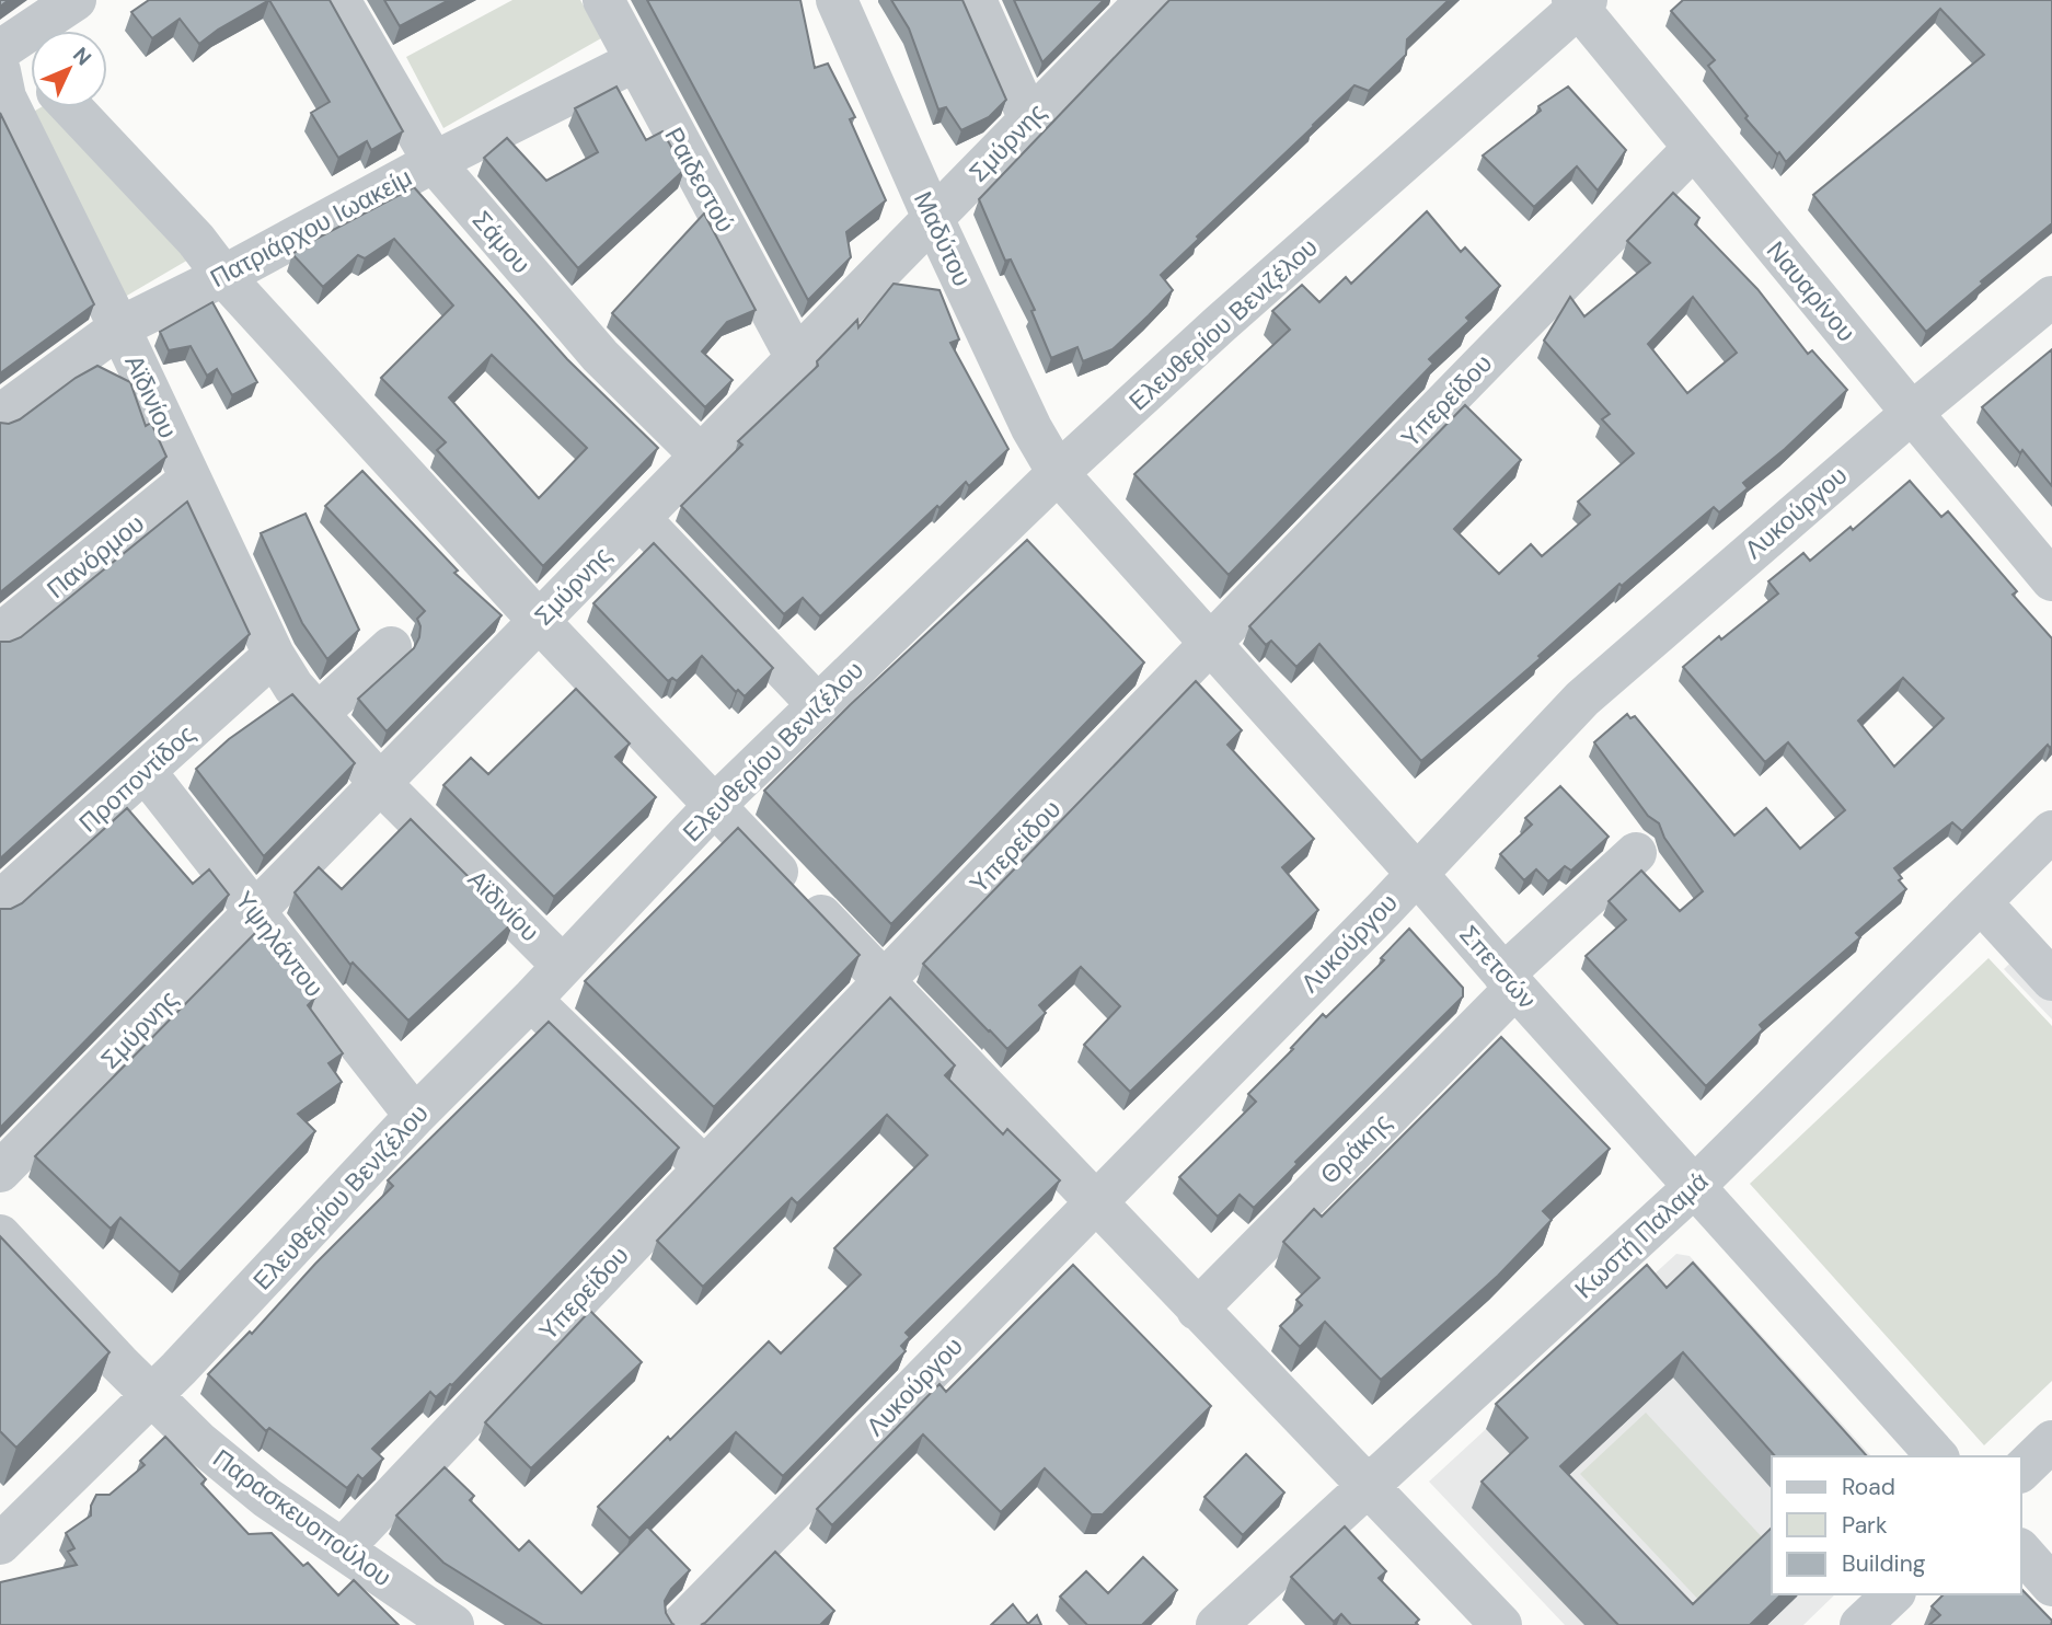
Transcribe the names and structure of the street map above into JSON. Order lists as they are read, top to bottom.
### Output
{
  "streets": {
    "street": [
      "Σμύρνης",
      "Ραιδεστού",
      "Πατριάρχου Ιωακείμ",
      "Μαδύτου",
      "Σάμου",
      "Ναυαρίνου",
      "Ελευθερίου Βενιζέλου",
      "Αϊδινίου",
      "Υπερείδου",
      "Λυκούργου",
      "Πανόρμου",
      "Προποντίδος",
      "Υψηλάντου",
      "Σπετσών",
      "Θράκης",
      "Κωστή Παλαμά",
      "Παρασκευοπούλου"
    ]
  },
  "crossings": [
    ["Σμύρνης", "Ραιδεστού"],
    ["Σμύρνης", "Μαδύτου"],
    ["Σμύρνης", "Σάμου"],
    ["Σμύρνης", "Αϊδινίου"],
    ["Σμύρνης", "Υψηλάντου"],
    ["Ραιδεστού", "Πατριάρχου Ιωακείμ"],
    ["Πατριάρχου Ιωακείμ", "Σάμου"],
    ["Πατριάρχου Ιωακείμ", "Αϊδινίου"],
    ["Μαδύτου", "Ελευθερίου Βενιζέλου"],
    ["Μαδύτου", "Σπετσών"],
    ["Ναυαρίνου", "Ελευθερίου Βενιζέλου"],
    ["Ναυαρίνου", "Υπερείδου"],
    ["Ναυαρίνου", "Λυκούργου"],
    ["Ελευθερίου Βενιζέλου", "Αϊδινίου"],
    ["Ελευθερίου Βενιζέλου", "Υψηλάντου"],
    ["Ελευθερίου Βενιζέλου", "Σπετσών"],
    ["Ελευθερίου Βενιζέλου", "Παρασκευοπούλου"],
    ["Αϊδινίου", "Πανόρμου"],
    ["Αϊδινίου", "Προποντίδος"],
    ["Υπερείδου", "Σπετσών"],
    ["Υπερείδου", "Παρασκευοπούλου"],
    ["Λυκούργου", "Σπετσών"],
    ["Προποντίδος", "Υψηλάντου"],
    ["Σπετσών", "Θράκης"],
    ["Σπετσών", "Κωστή Παλαμά"]
  ],
  "legend": ["Road", "Park", "Building"],
  "north": "top right"
}
